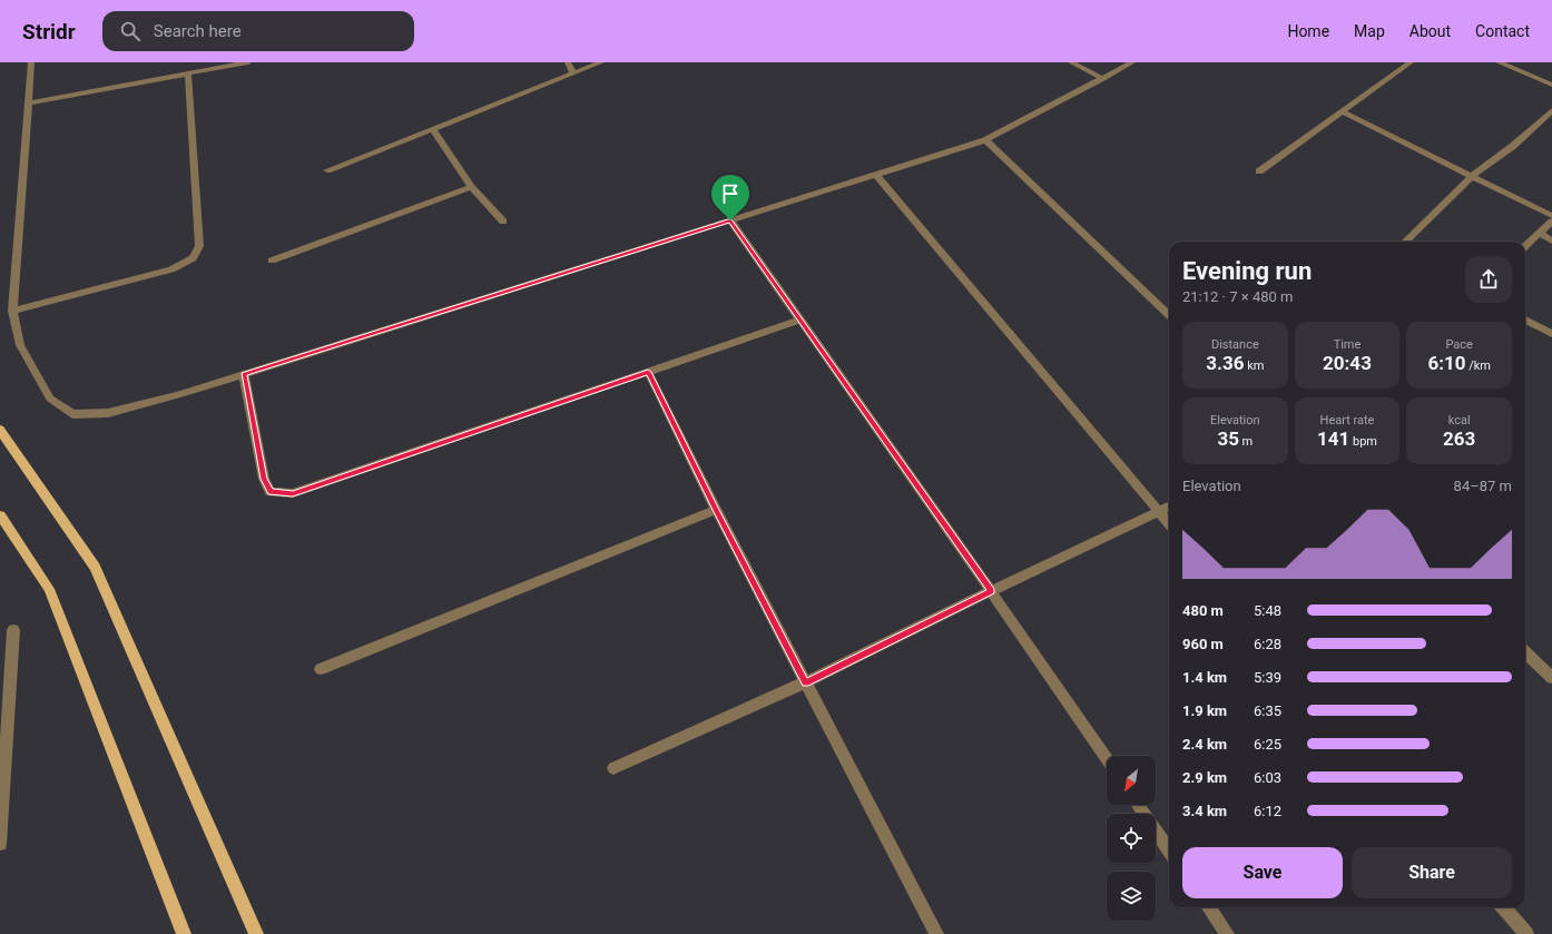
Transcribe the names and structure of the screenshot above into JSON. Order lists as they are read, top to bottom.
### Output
{
  "north": "bottom left",
  "page": {
    "header": "Stridr",
    "search": "Search here",
    "nav": [
      "Home",
      "Map",
      "About",
      "Contact"
    ],
    "heading": ["Evening run", "21:12 · 7 × 480 m"],
    "stats": [
      ["Distance", "3.36 km"],
      ["Time", "20:43"],
      ["Pace", "6:10 /km"],
      ["Elevation", "35 m"],
      ["Heart rate", "141 bpm"],
      ["kcal", "263"]
    ],
    "chart": ["Elevation", "84–87 m"],
    "list": [
      {
        "name": "480 m",
        "note": "5:48"
      },
      {
        "name": "960 m",
        "note": "6:28"
      },
      {
        "name": "1.4 km",
        "note": "5:39"
      },
      {
        "name": "1.9 km",
        "note": "6:35"
      },
      {
        "name": "2.4 km",
        "note": "6:25"
      },
      {
        "name": "2.9 km",
        "note": "6:03"
      },
      {
        "name": "3.4 km",
        "note": "6:12"
      }
    ],
    "buttons": ["Save", "Share"]
  }
}
